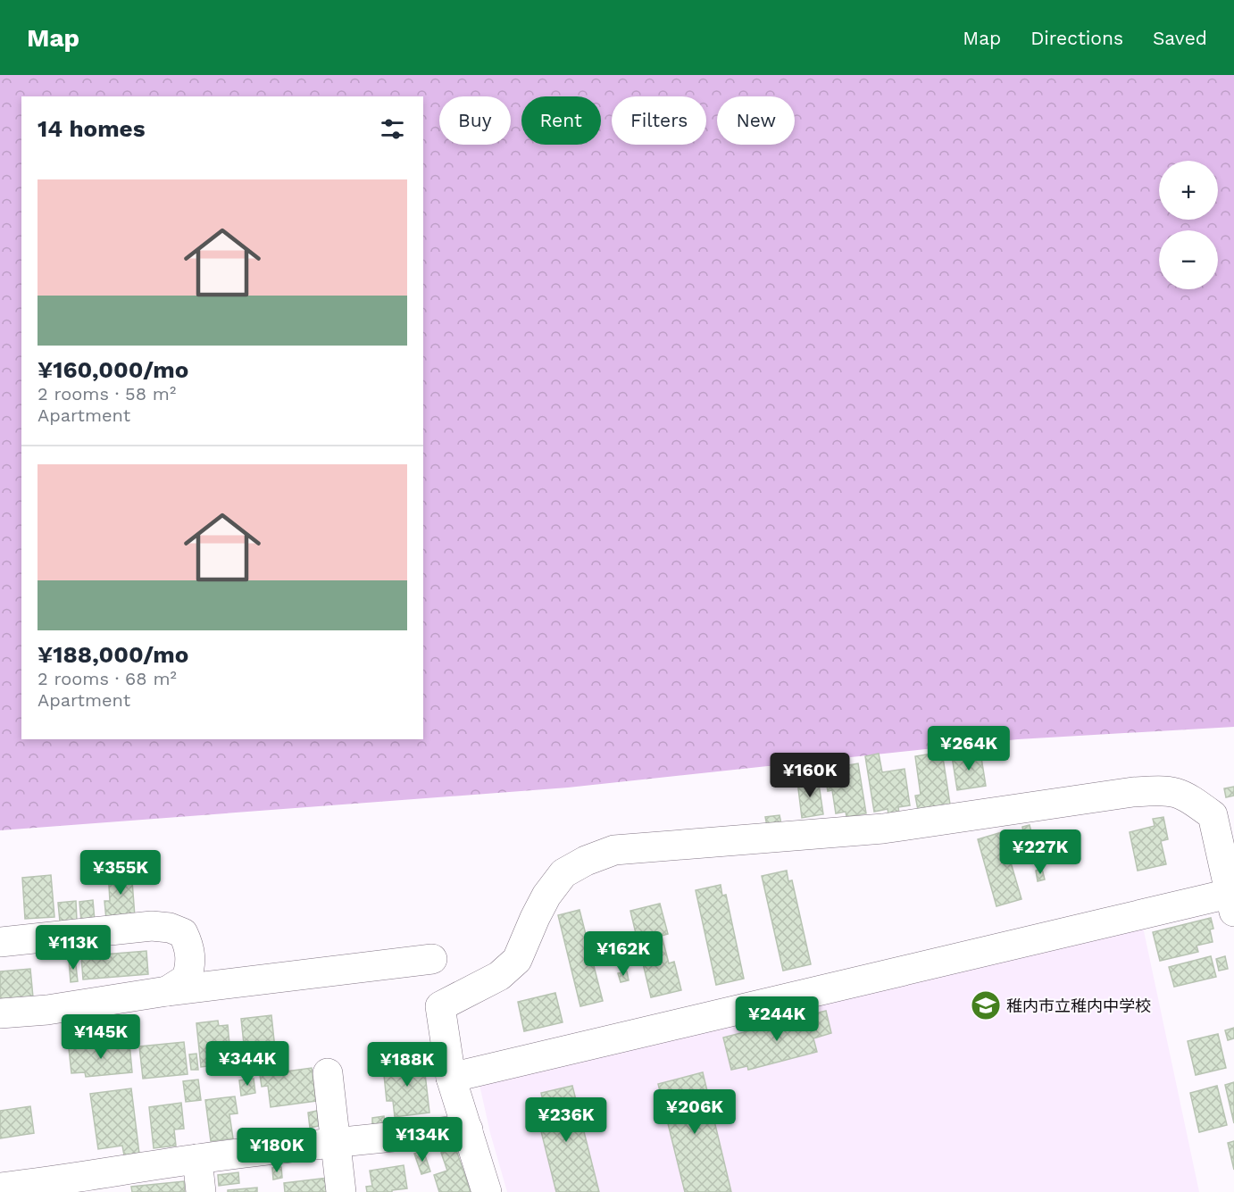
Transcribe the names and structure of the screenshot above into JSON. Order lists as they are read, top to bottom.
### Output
{
  "places": {
    "school or university": ["稚内市立稚内中学校"]
  },
  "page": {
    "header": "Map",
    "nav": ["Map", "Directions", "Saved"],
    "chip": [
      "Buy",
      "Rent",
      "Filters",
      "New"
    ],
    "heading": "14 homes",
    "map_buttons": ["+", "−"],
    "list": [
      {
        "name": "¥160,000/mo",
        "note": "2 rooms · 58 m² · Apartment"
      },
      {
        "name": "¥188,000/mo",
        "note": "2 rooms · 68 m² · Apartment"
      }
    ],
    "price": [
      "¥264K",
      "¥160K",
      "¥227K",
      "¥355K",
      "¥113K",
      "¥162K",
      "¥244K",
      "¥145K",
      "¥344K",
      "¥188K",
      "¥206K",
      "¥236K",
      "¥134K",
      "¥180K"
    ]
  }
}
